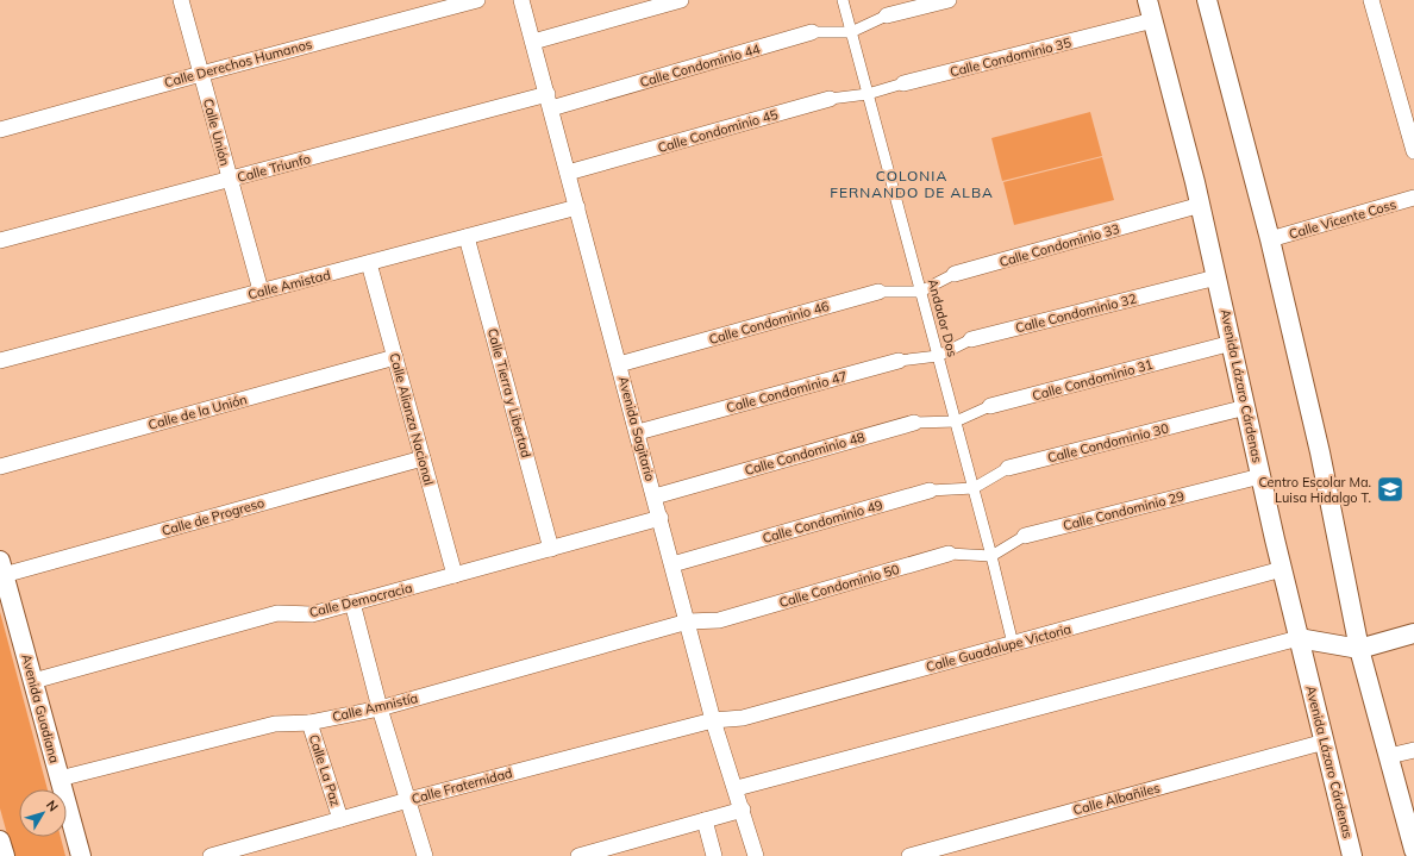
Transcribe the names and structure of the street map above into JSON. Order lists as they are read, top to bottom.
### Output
{
  "streets": {
    "street": [
      "Calle Condominio 35",
      "Calle Derechos Humanos",
      "Calle Condominio 44",
      "Calle Condominio 45",
      "Calle Unión",
      "Calle Triunfo",
      "Calle Vicente Coss",
      "Calle Condominio 33",
      "Calle Amistad",
      "Calle Condominio 32",
      "Andador Dos",
      "Calle Condominio 46",
      "Calle Condominio 31",
      "Avenida Lázaro Cárdenas",
      "Calle Condominio 47",
      "Calle Tierra y Libertad",
      "Calle de la Unión",
      "Calle Alianza Nacional",
      "Avenida Sagitario",
      "Calle Condominio 30",
      "Calle Condominio 48",
      "Calle Condominio 29",
      "Calle de Progreso",
      "Calle Condominio 49",
      "Calle Condominio 50",
      "Calle Democracia",
      "Calle Guadalupe Victoria",
      "Calle Amnistía",
      "Avenida Guadiana",
      "Calle La Paz",
      "Calle Fraternidad",
      "Calle Albañiles"
    ]
  },
  "crossings": [
    ["Calle Condominio 35", "Calle Condominio 45"],
    ["Calle Condominio 35", "Andador Dos"],
    ["Calle Condominio 35", "Avenida Lázaro Cárdenas"],
    ["Calle Derechos Humanos", "Calle Unión"],
    ["Calle Condominio 44", "Calle Triunfo"],
    ["Calle Condominio 44", "Andador Dos"],
    ["Calle Condominio 44", "Avenida Sagitario"],
    ["Calle Condominio 45", "Andador Dos"],
    ["Calle Condominio 45", "Avenida Sagitario"],
    ["Calle Unión", "Calle Triunfo"],
    ["Calle Unión", "Calle Amistad"],
    ["Calle Triunfo", "Avenida Sagitario"],
    ["Calle Condominio 33", "Andador Dos"],
    ["Calle Condominio 33", "Calle Condominio 46"],
    ["Calle Condominio 33", "Avenida Lázaro Cárdenas"],
    ["Calle Amistad", "Calle Tierra y Libertad"],
    ["Calle Amistad", "Calle Alianza Nacional"],
    ["Calle Amistad", "Avenida Sagitario"],
    ["Calle Condominio 32", "Andador Dos"],
    ["Calle Condominio 32", "Avenida Lázaro Cárdenas"],
    ["Calle Condominio 32", "Calle Condominio 47"],
    ["Andador Dos", "Calle Condominio 46"],
    ["Andador Dos", "Calle Condominio 31"],
    ["Andador Dos", "Calle Condominio 47"],
    ["Andador Dos", "Calle Condominio 30"],
    ["Andador Dos", "Calle Condominio 48"],
    ["Andador Dos", "Calle Condominio 29"],
    ["Andador Dos", "Calle Condominio 49"],
    ["Andador Dos", "Calle Condominio 50"],
    ["Andador Dos", "Calle Guadalupe Victoria"],
    ["Calle Condominio 46", "Avenida Sagitario"],
    ["Calle Condominio 31", "Avenida Lázaro Cárdenas"],
    ["Calle Condominio 31", "Calle Condominio 48"],
    ["Avenida Lázaro Cárdenas", "Calle Condominio 30"],
    ["Avenida Lázaro Cárdenas", "Calle Condominio 29"],
    ["Avenida Lázaro Cárdenas", "Calle Guadalupe Victoria"],
    ["Avenida Lázaro Cárdenas", "Calle Albañiles"],
    ["Calle Condominio 47", "Avenida Sagitario"],
    ["Calle Tierra y Libertad", "Calle Democracia"],
    ["Calle de la Unión", "Calle Alianza Nacional"],
    ["Calle Alianza Nacional", "Calle de Progreso"],
    ["Calle Alianza Nacional", "Calle Democracia"],
    ["Avenida Sagitario", "Calle Condominio 48"],
    ["Avenida Sagitario", "Calle Condominio 49"],
    ["Avenida Sagitario", "Calle Condominio 50"],
    ["Avenida Sagitario", "Calle Democracia"],
    ["Avenida Sagitario", "Calle Guadalupe Victoria"],
    ["Avenida Sagitario", "Calle Amnistía"],
    ["Avenida Sagitario", "Calle Fraternidad"],
    ["Calle Condominio 30", "Calle Condominio 49"],
    ["Calle Condominio 29", "Calle Condominio 50"],
    ["Calle de Progreso", "Avenida Guadiana"],
    ["Calle Condominio 50", "Calle Amnistía"],
    ["Calle Democracia", "Avenida Guadiana"],
    ["Calle Guadalupe Victoria", "Calle Fraternidad"],
    ["Calle Amnistía", "Avenida Guadiana"],
    ["Calle Amnistía", "Calle La Paz"],
    ["Calle La Paz", "Calle Fraternidad"]
  ],
  "districts": ["COLONIA FERNANDO DE ALBA"],
  "places": {
    "school or university": ["Centro Escolar Ma. Luisa Hidalgo T."]
  },
  "north": "top right"
}
